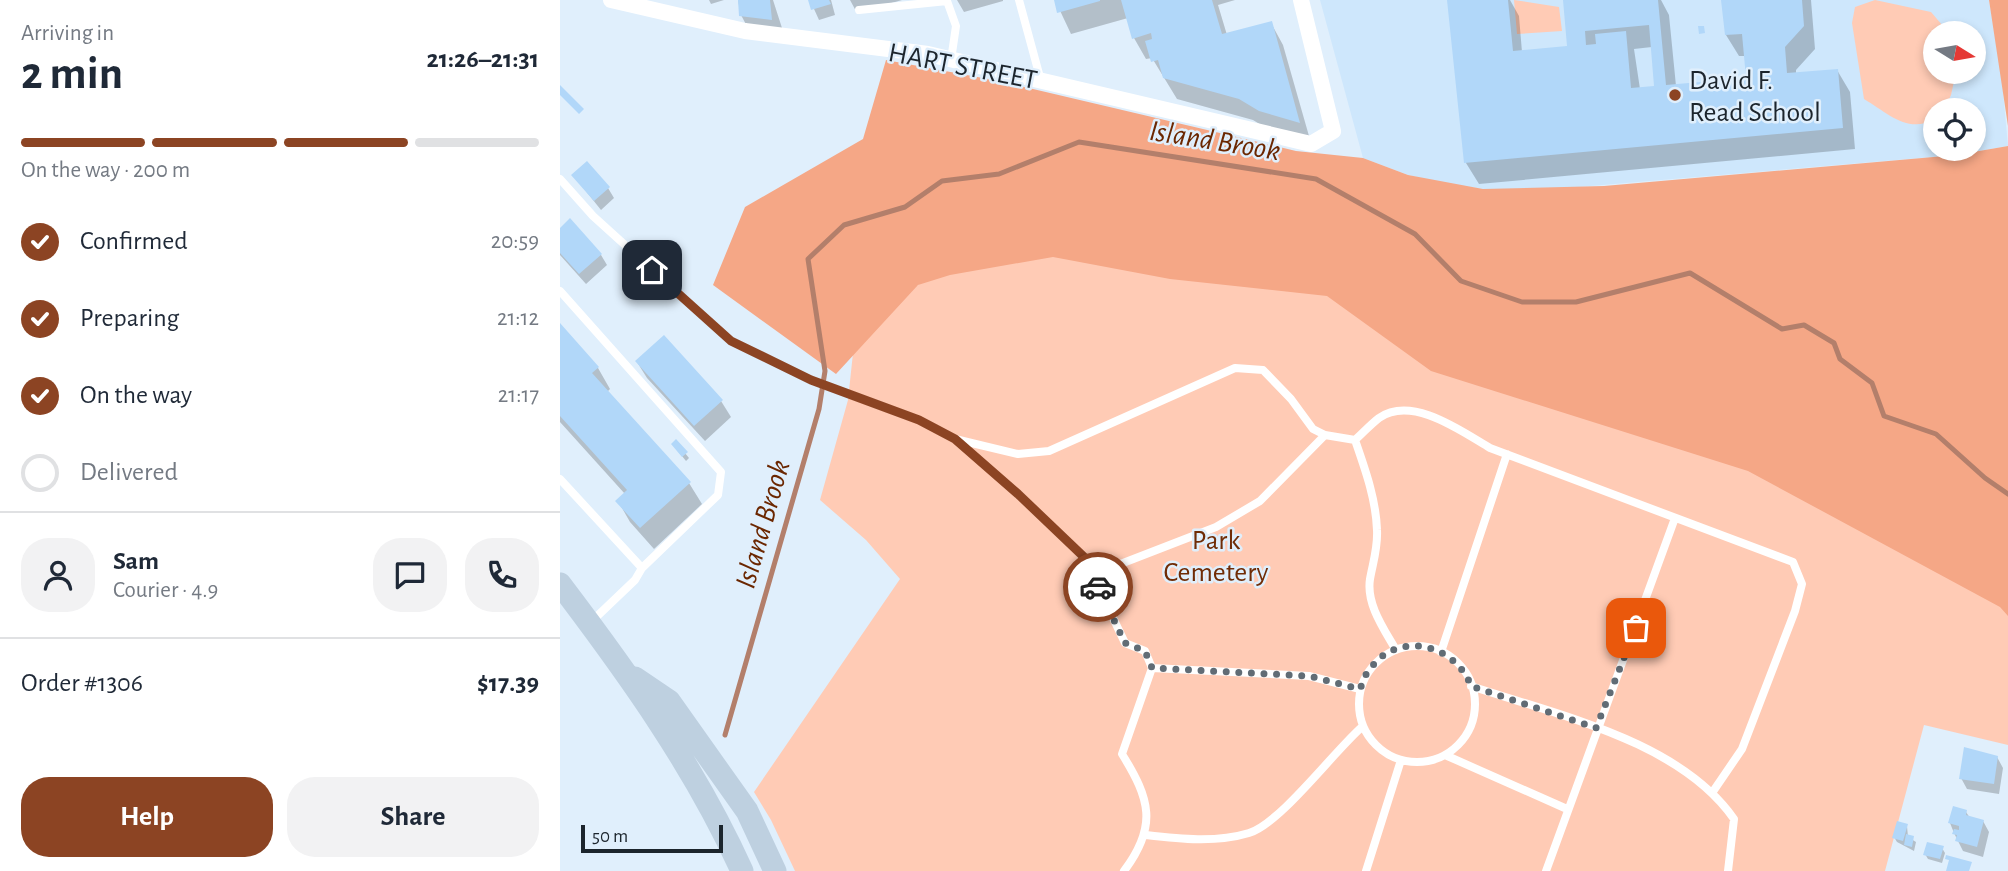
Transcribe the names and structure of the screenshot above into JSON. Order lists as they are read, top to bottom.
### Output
{
  "streets": {
    "street": ["HART STREET"]
  },
  "water": ["Island Brook"],
  "parks": ["Park Cemetery"],
  "places": ["David F. Read School"],
  "scale_bar": "50 m",
  "north": "right",
  "page": {
    "heading": ["2 min", "Arriving in", "21:26–21:31"],
    "panel": [
      "Sam",
      "Courier · 4.9",
      "Order #1306",
      "$17.39"
    ],
    "bar": "On the way · 200 m",
    "list": [
      ["Confirmed", "20:59"],
      ["Preparing", "21:12"],
      ["On the way", "21:17"],
      "Delivered"
    ],
    "buttons": ["Help", "Share"],
    "scale": "50 m"
  }
}
